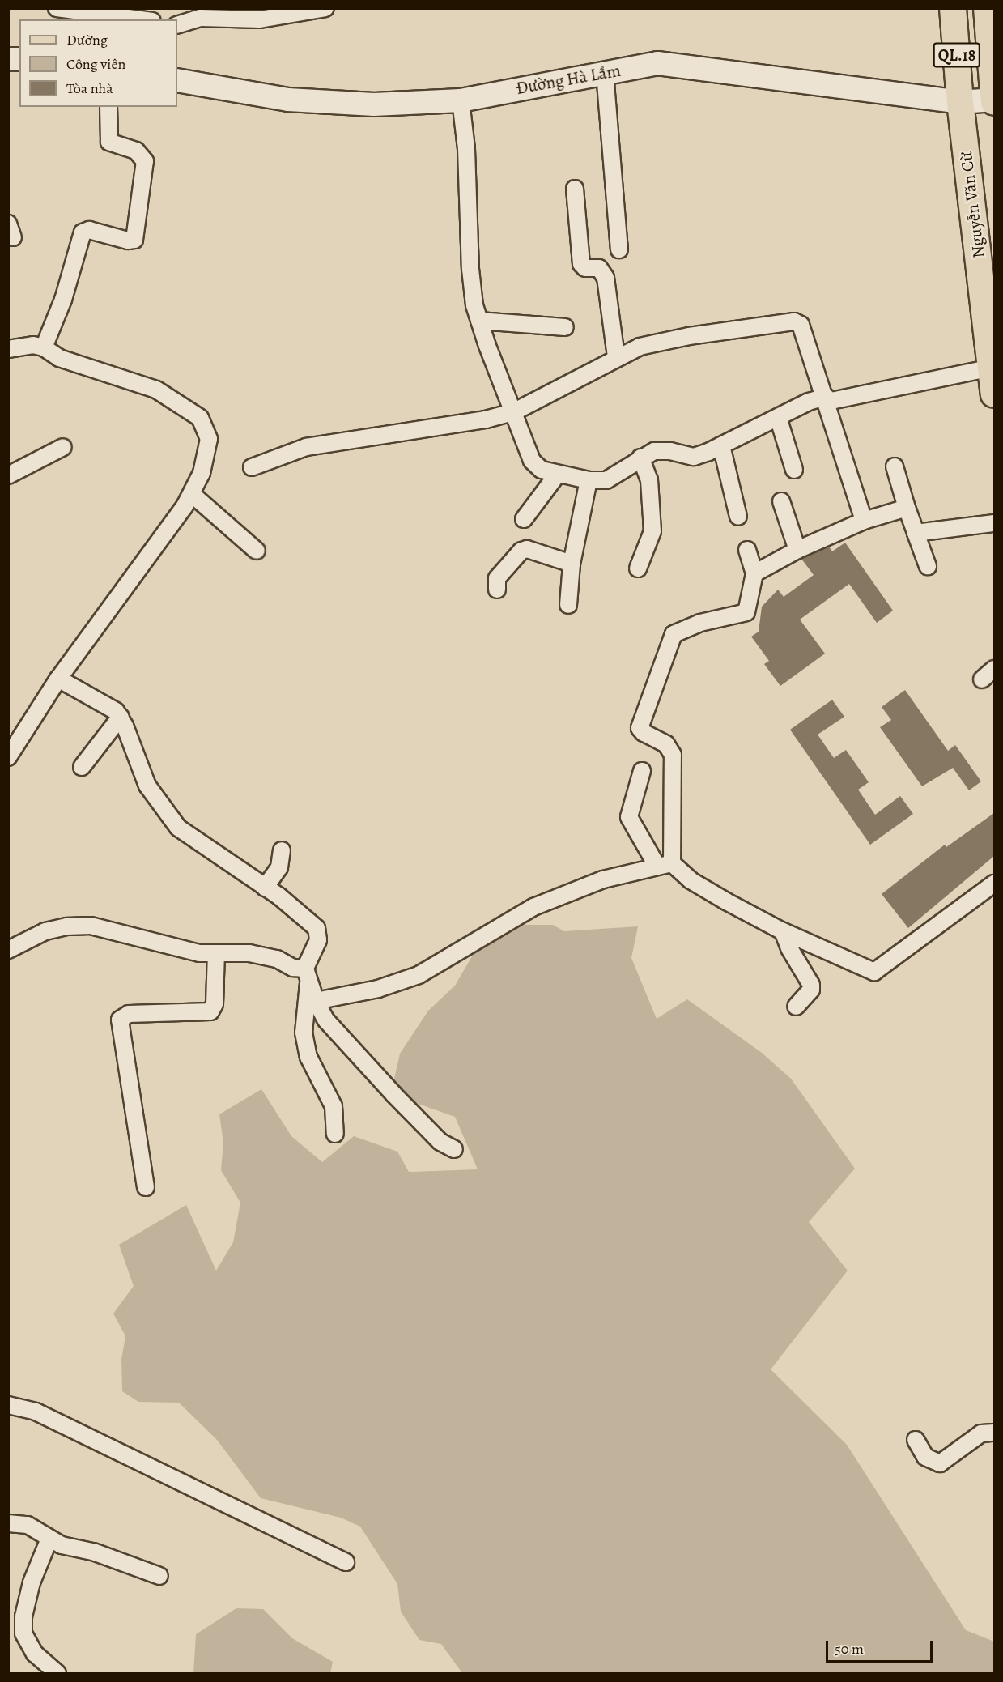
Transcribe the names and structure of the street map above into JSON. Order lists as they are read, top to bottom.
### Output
{
  "streets": {
    "main road": ["QL.18", "Đường Hà Lầm", "Nguyễn Văn Cừ"]
  },
  "crossings": [
    ["QL.18", "Đường Hà Lầm"],
    ["QL.18", "Nguyễn Văn Cừ"],
    ["Đường Hà Lầm", "Nguyễn Văn Cừ"]
  ],
  "legend": ["Đường", "Công viên", "Tòa nhà"],
  "scale_bar": "50 m"
}
